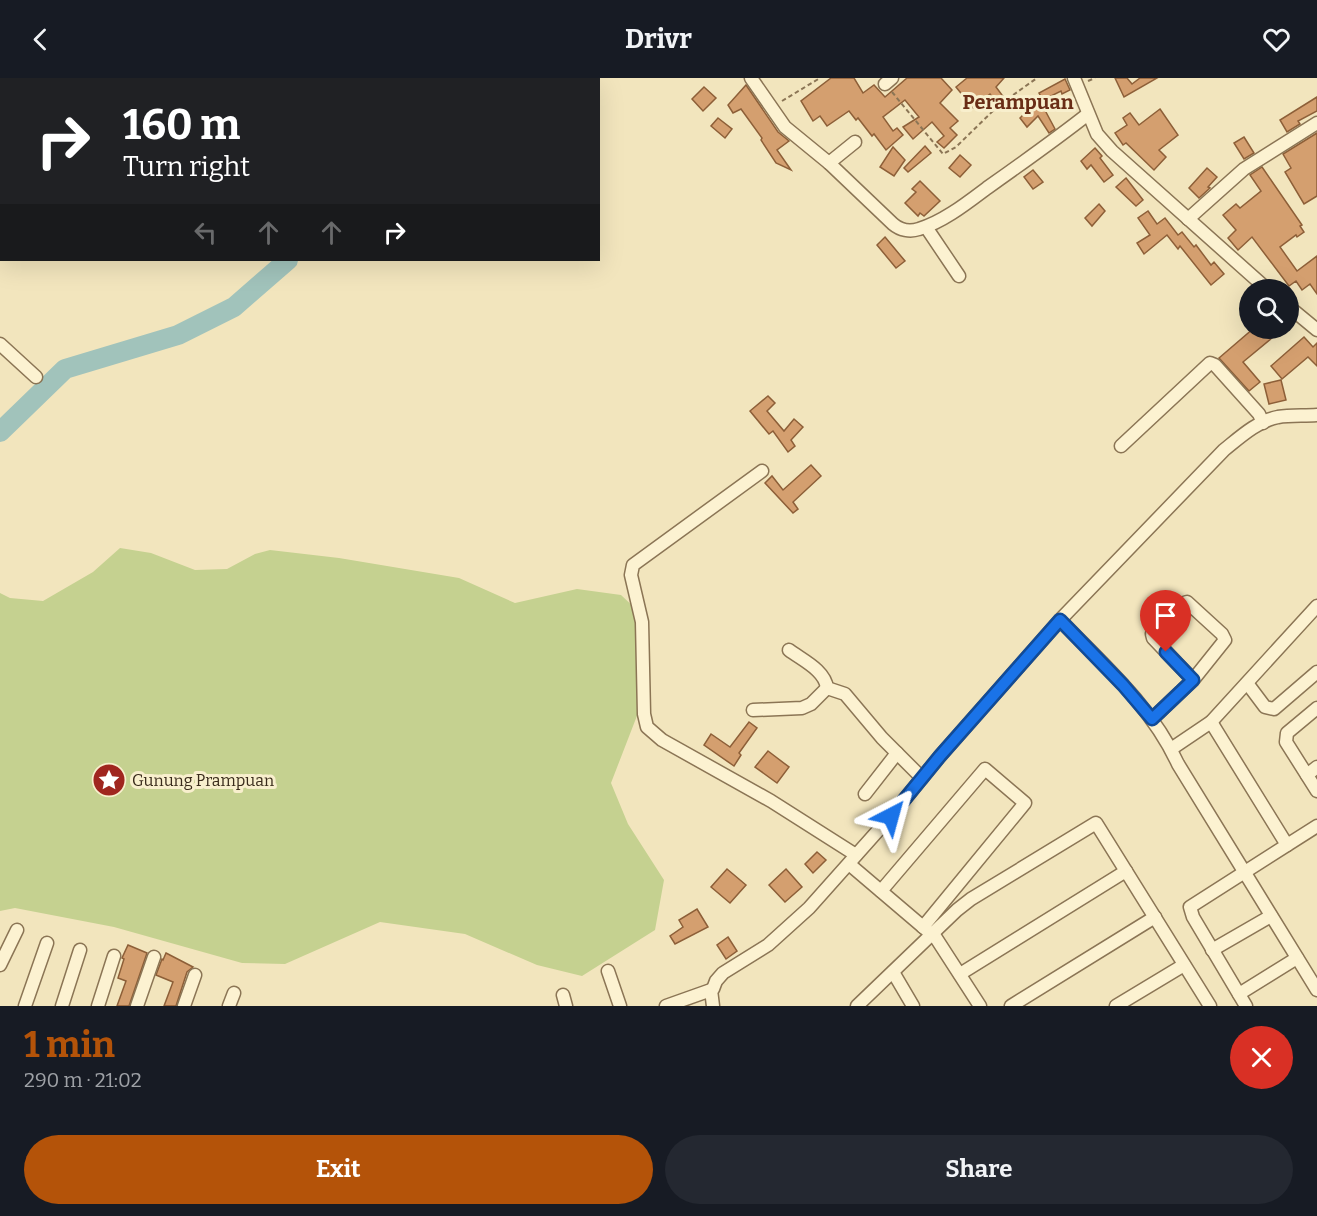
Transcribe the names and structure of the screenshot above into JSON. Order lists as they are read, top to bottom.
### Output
{
  "districts": ["Perampuan"],
  "places": {
    "place": ["Gunung Prampuan"]
  },
  "page": {
    "header": "Drivr",
    "turn": ["160 m", "Turn right"],
    "heading": ["1 min", "290 m · 21:02"],
    "buttons": ["Exit", "Share"]
  }
}
